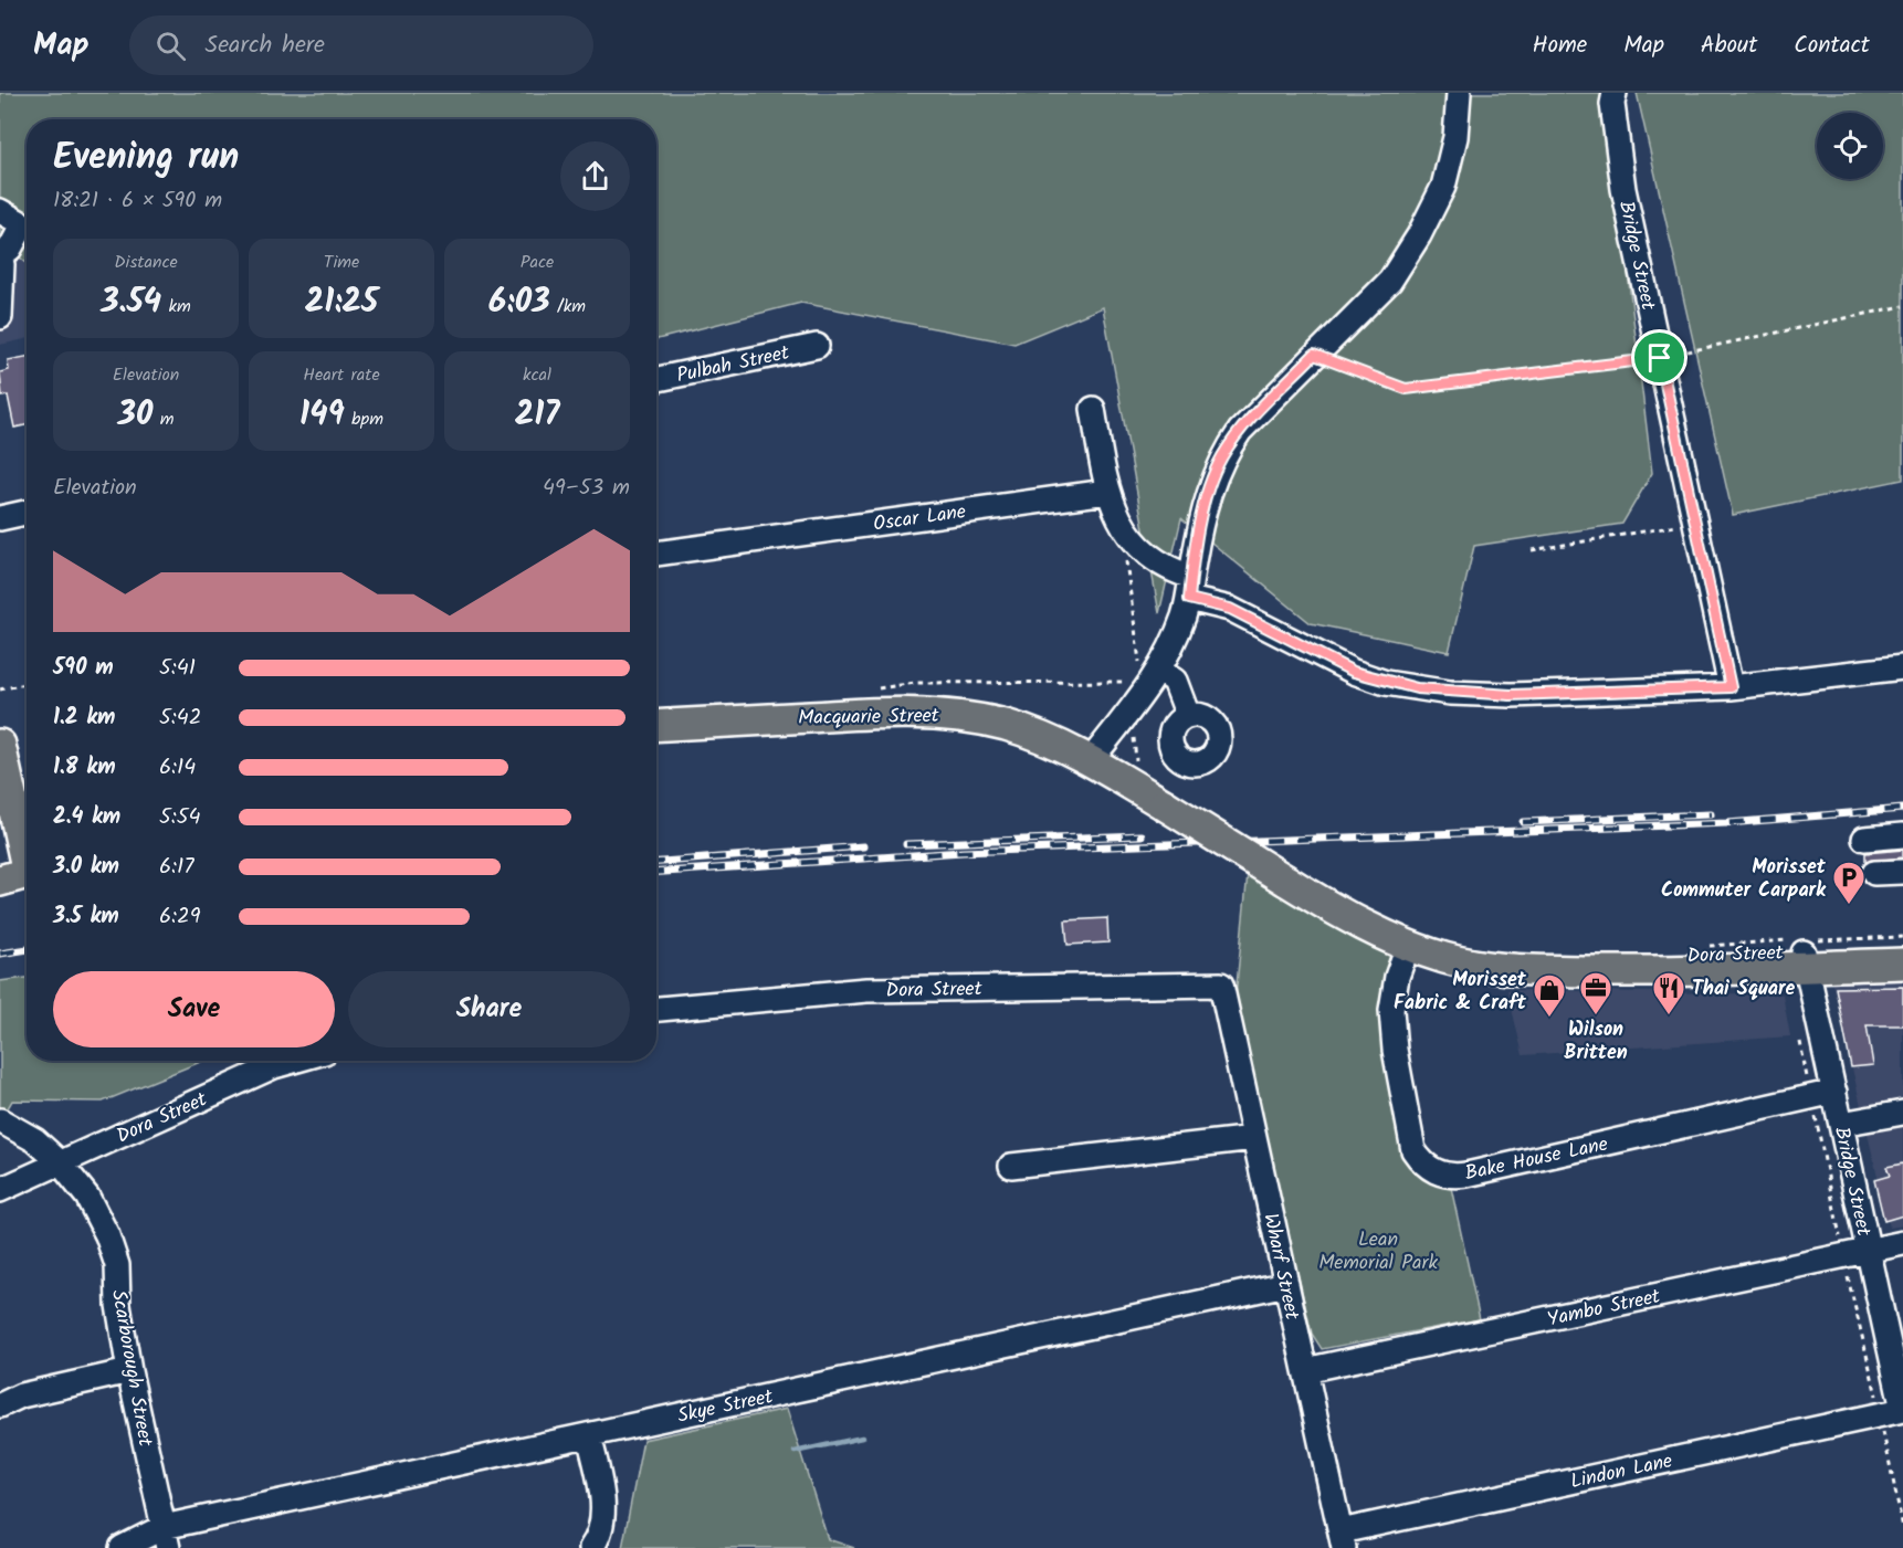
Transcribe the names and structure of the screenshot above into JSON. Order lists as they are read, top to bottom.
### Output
{
  "streets": {
    "main road": ["Macquarie Street", "Dora Street"],
    "street": [
      "Bridge Street",
      "Pulbah Street",
      "Oscar Lane",
      "Bake House Lane",
      "Wharf Street",
      "Yambo Street",
      "Scarborough Street",
      "Skye Street",
      "Lindon Lane"
    ]
  },
  "crossings": [
    ["Bridge Street", "Dora Street"],
    ["Bridge Street", "Bake House Lane"],
    ["Bridge Street", "Yambo Street"],
    ["Bridge Street", "Lindon Lane"],
    ["Macquarie Street", "Dora Street"],
    ["Macquarie Street", "Bake House Lane"],
    ["Dora Street", "Bake House Lane"],
    ["Dora Street", "Wharf Street"],
    ["Dora Street", "Scarborough Street"],
    ["Wharf Street", "Yambo Street"],
    ["Wharf Street", "Skye Street"],
    ["Wharf Street", "Lindon Lane"],
    ["Scarborough Street", "Skye Street"]
  ],
  "parks": ["Lean Memorial Park"],
  "places": {
    "parking": ["Morisset Commuter Carpark"],
    "office": ["Wilson Britten"],
    "restaurant": ["Thai Square"],
    "shop": ["Morisset Fabric & Craft"]
  },
  "page": {
    "header": "Map",
    "search": "Search here",
    "nav": [
      "Home",
      "Map",
      "About",
      "Contact"
    ],
    "heading": ["Evening run", "18:21 · 6 × 590 m"],
    "stats": [
      ["Distance", "3.54 km"],
      ["Time", "21:25"],
      ["Pace", "6:03 /km"],
      ["Elevation", "30 m"],
      ["Heart rate", "149 bpm"],
      ["kcal", "217"]
    ],
    "chart": ["Elevation", "49–53 m"],
    "list": [
      {
        "name": "590 m",
        "note": "5:41"
      },
      {
        "name": "1.2 km",
        "note": "5:42"
      },
      {
        "name": "1.8 km",
        "note": "6:14"
      },
      {
        "name": "2.4 km",
        "note": "5:54"
      },
      {
        "name": "3.0 km",
        "note": "6:17"
      },
      {
        "name": "3.5 km",
        "note": "6:29"
      }
    ],
    "buttons": ["Save", "Share"]
  }
}
